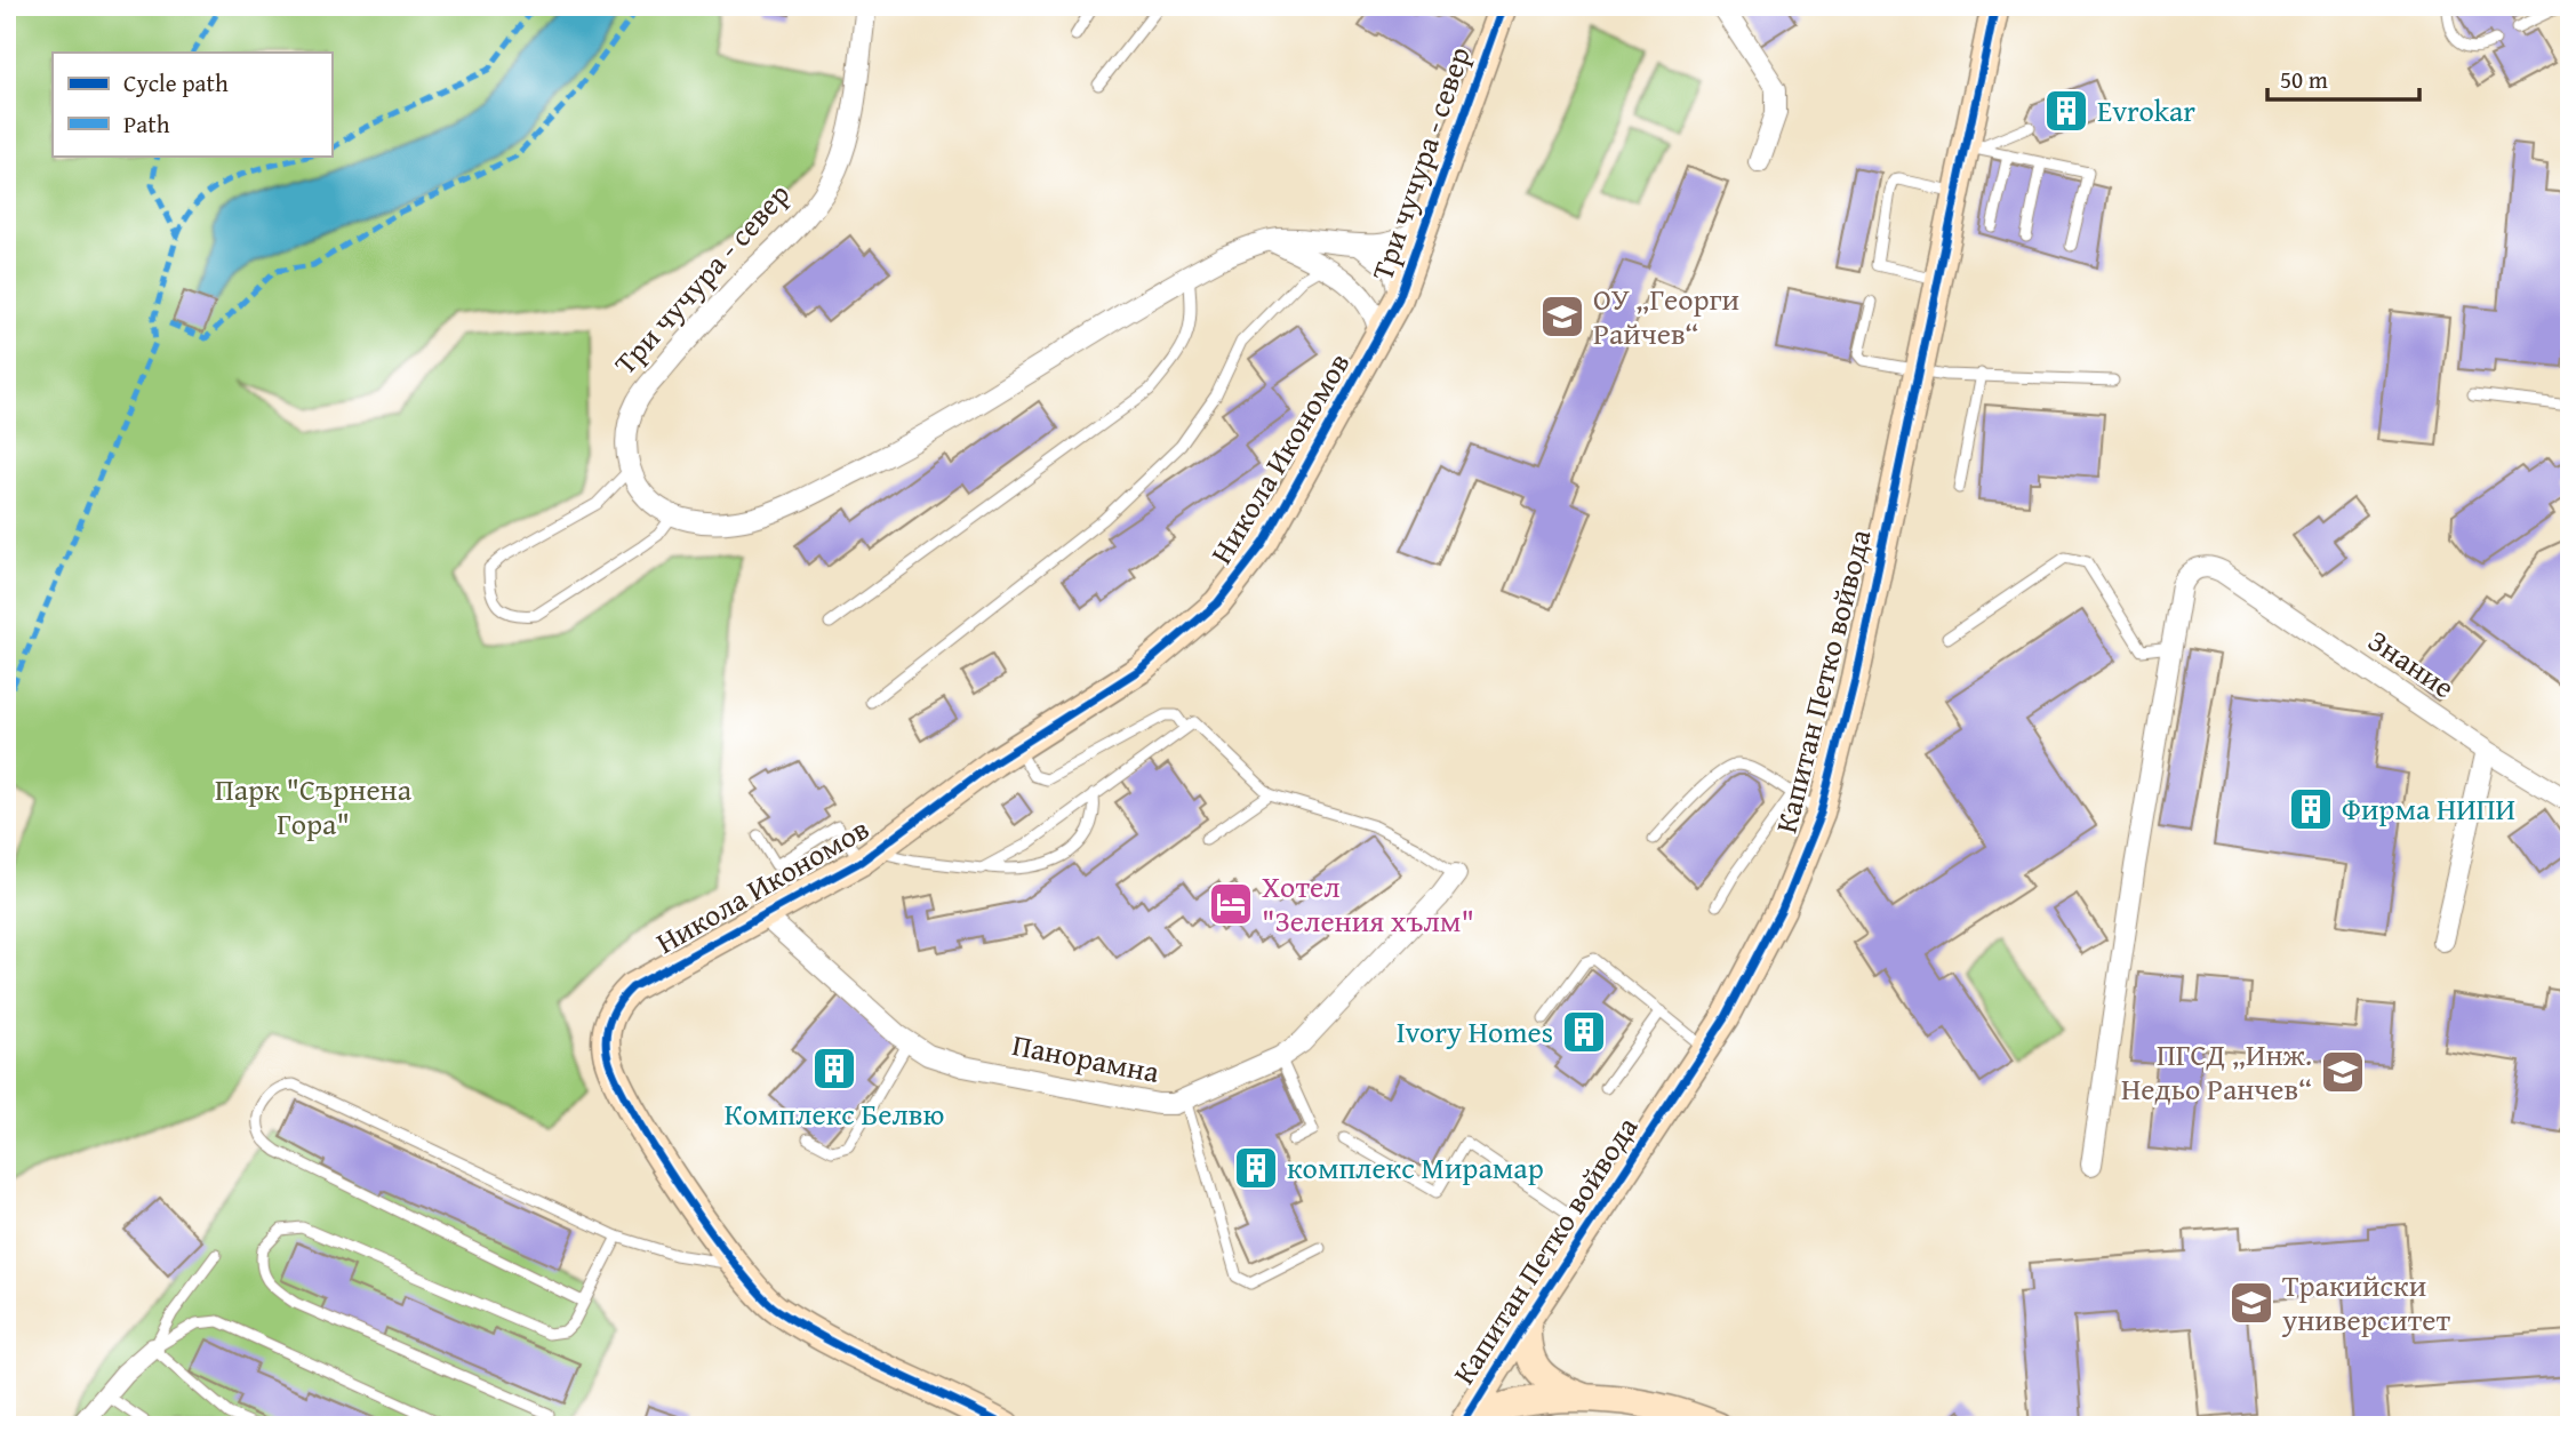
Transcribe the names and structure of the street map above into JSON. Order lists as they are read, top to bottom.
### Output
{
  "streets": {
    "street": [
      "Три чучура - север",
      "Никола Икономов",
      "Знание",
      "Капитан Петко войвода",
      "Панорамна"
    ]
  },
  "crossings": [
    ["Три чучура - север", "Никола Икономов"],
    ["Никола Икономов", "Панорамна"]
  ],
  "parks": ["Парк \"Сърнена Гора\""],
  "places": {
    "building": [
      "Evrokar",
      "Фирма НИПИ",
      "Ivory Homes",
      "Комплекс Белвю",
      "комплекс Мирамар"
    ],
    "school or university": ["ОУ „Георги Райчев“", "ПГСД „Инж. Недьо Ранчев“", "Тракийски университет"],
    "hotel": ["Хотел \"Зеления хълм\""]
  },
  "legend": ["Cycle path", "Path"],
  "scale_bar": "50 m"
}
